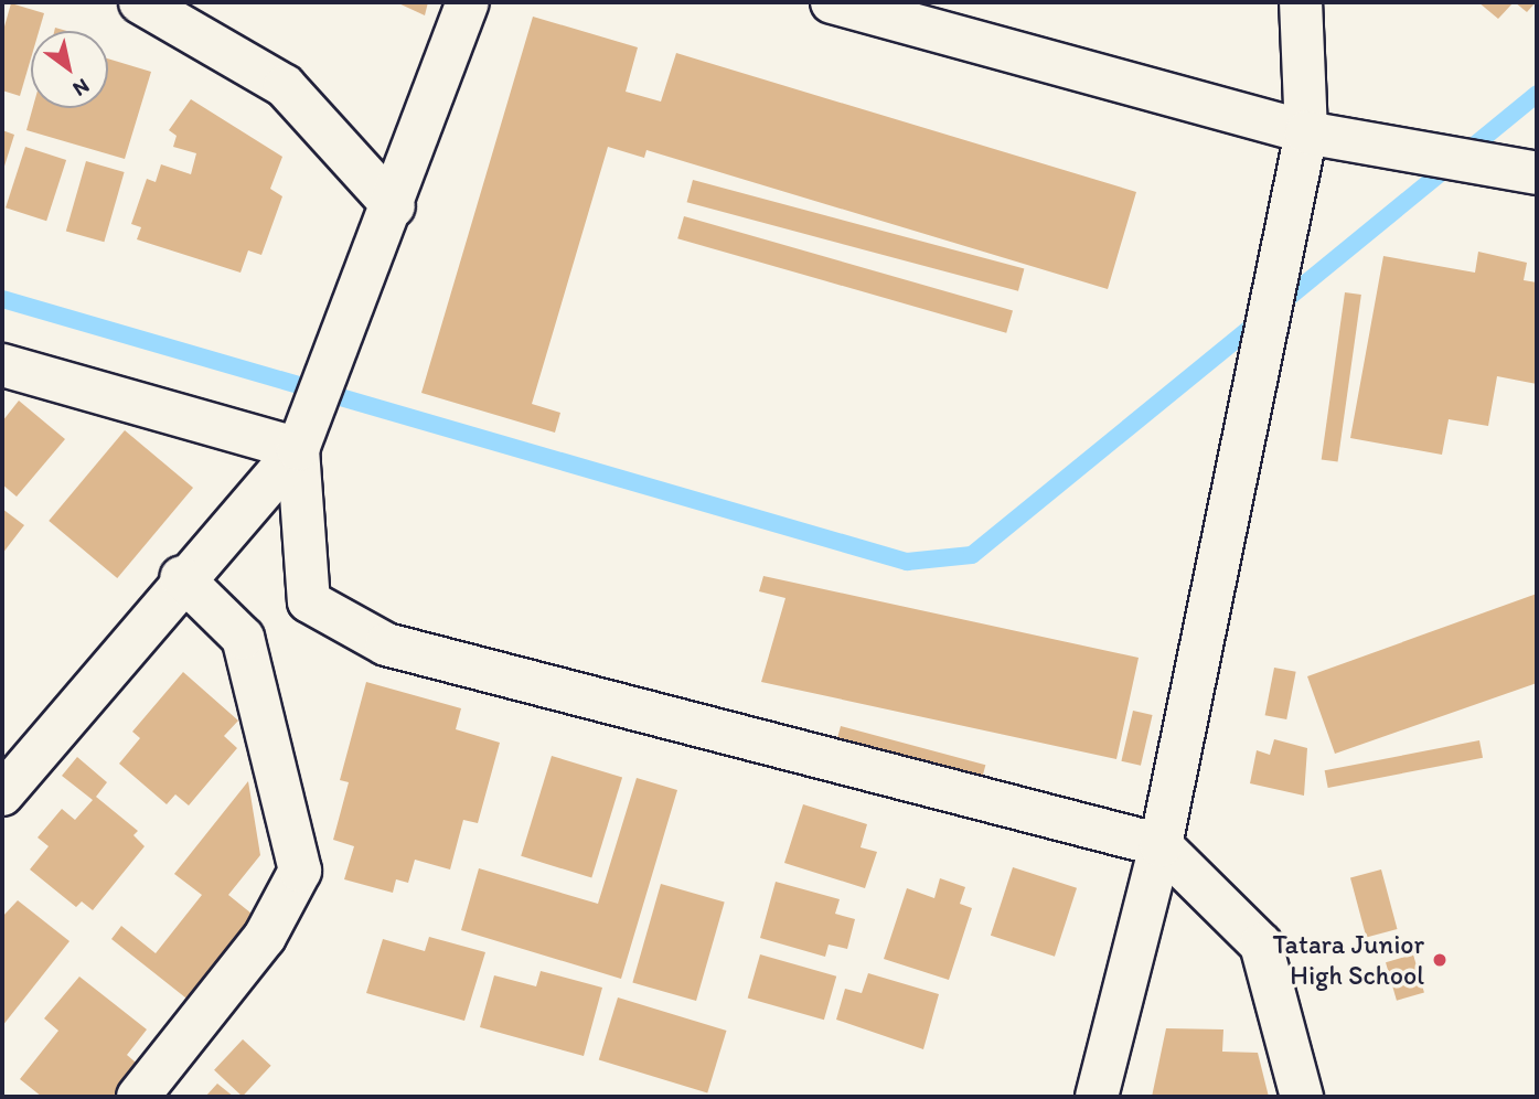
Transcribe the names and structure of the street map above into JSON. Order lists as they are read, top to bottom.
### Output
{
  "places": ["Tatara Junior High School"],
  "north": "bottom right"
}
